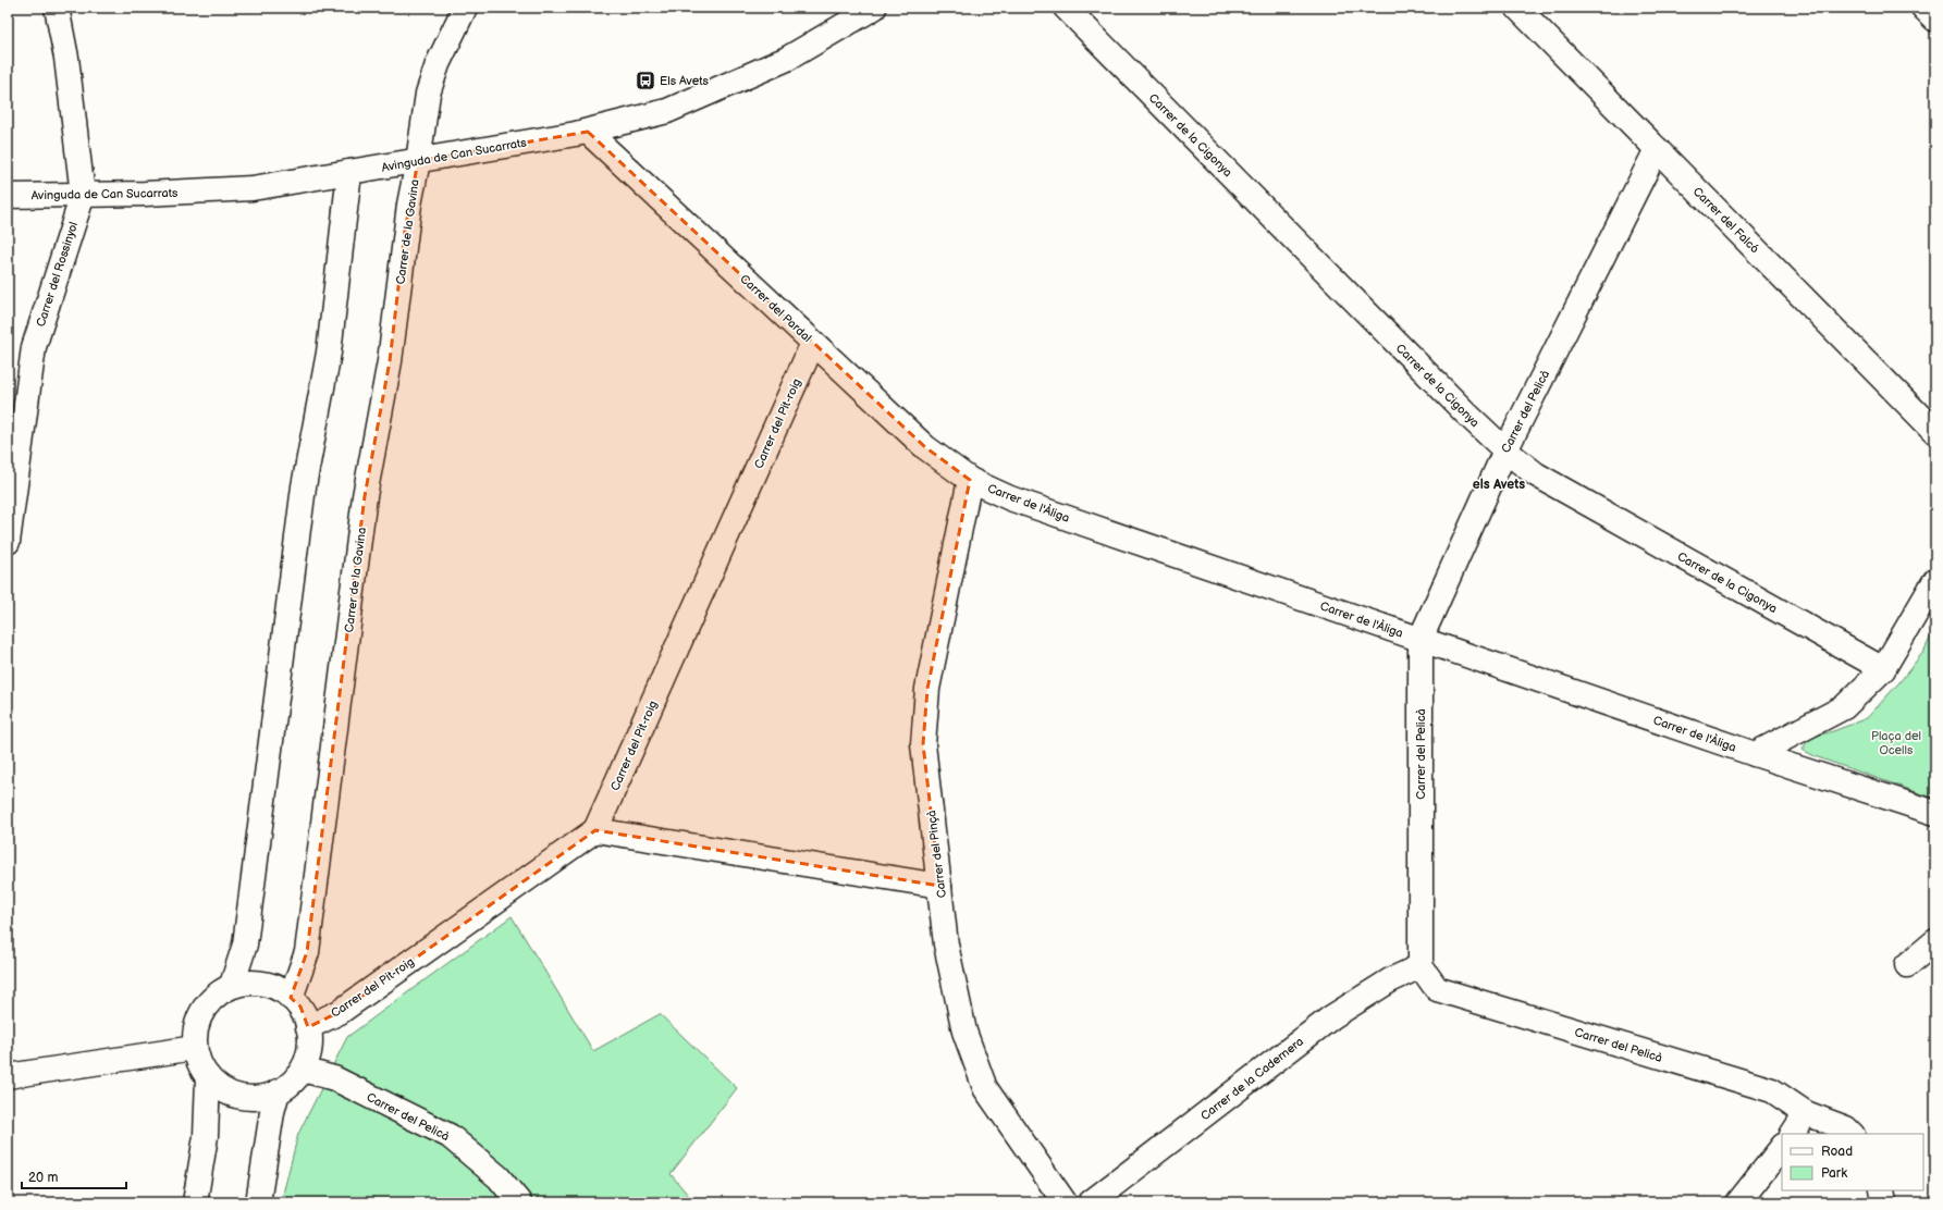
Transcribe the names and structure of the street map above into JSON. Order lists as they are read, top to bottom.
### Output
{
  "streets": {
    "street": [
      "Carrer de la Cigonya",
      "Avinguda de Can Sucarrats",
      "Carrer del Falcó",
      "Carrer de la Gavina",
      "Carrer del Rossinyol",
      "Carrer del Pardal",
      "Carrer del Pelicà",
      "Carrer del Pit-roig",
      "Carrer de l'Àliga",
      "Carrer del Pinçà",
      "Carrer de la Cadernera"
    ]
  },
  "crossings": [
    ["Carrer de la Cigonya", "Carrer del Pelicà"],
    ["Avinguda de Can Sucarrats", "Carrer de la Gavina"],
    ["Avinguda de Can Sucarrats", "Carrer del Rossinyol"],
    ["Avinguda de Can Sucarrats", "Carrer del Pardal"],
    ["Carrer del Falcó", "Carrer del Pelicà"],
    ["Carrer de la Gavina", "Carrer del Pelicà"],
    ["Carrer de la Gavina", "Carrer del Pit-roig"],
    ["Carrer del Pardal", "Carrer del Pit-roig"],
    ["Carrer del Pardal", "Carrer de l'Àliga"],
    ["Carrer del Pardal", "Carrer del Pinçà"],
    ["Carrer del Pelicà", "Carrer del Pit-roig"],
    ["Carrer del Pelicà", "Carrer de l'Àliga"],
    ["Carrer del Pelicà", "Carrer de la Cadernera"],
    ["Carrer de l'Àliga", "Carrer del Pinçà"]
  ],
  "districts": ["els Avets"],
  "parks": ["Plaça del Ocells"],
  "places": {
    "bus stop": ["Els Avets"]
  },
  "legend": ["Road", "Park"],
  "scale_bar": "20 m"
}
